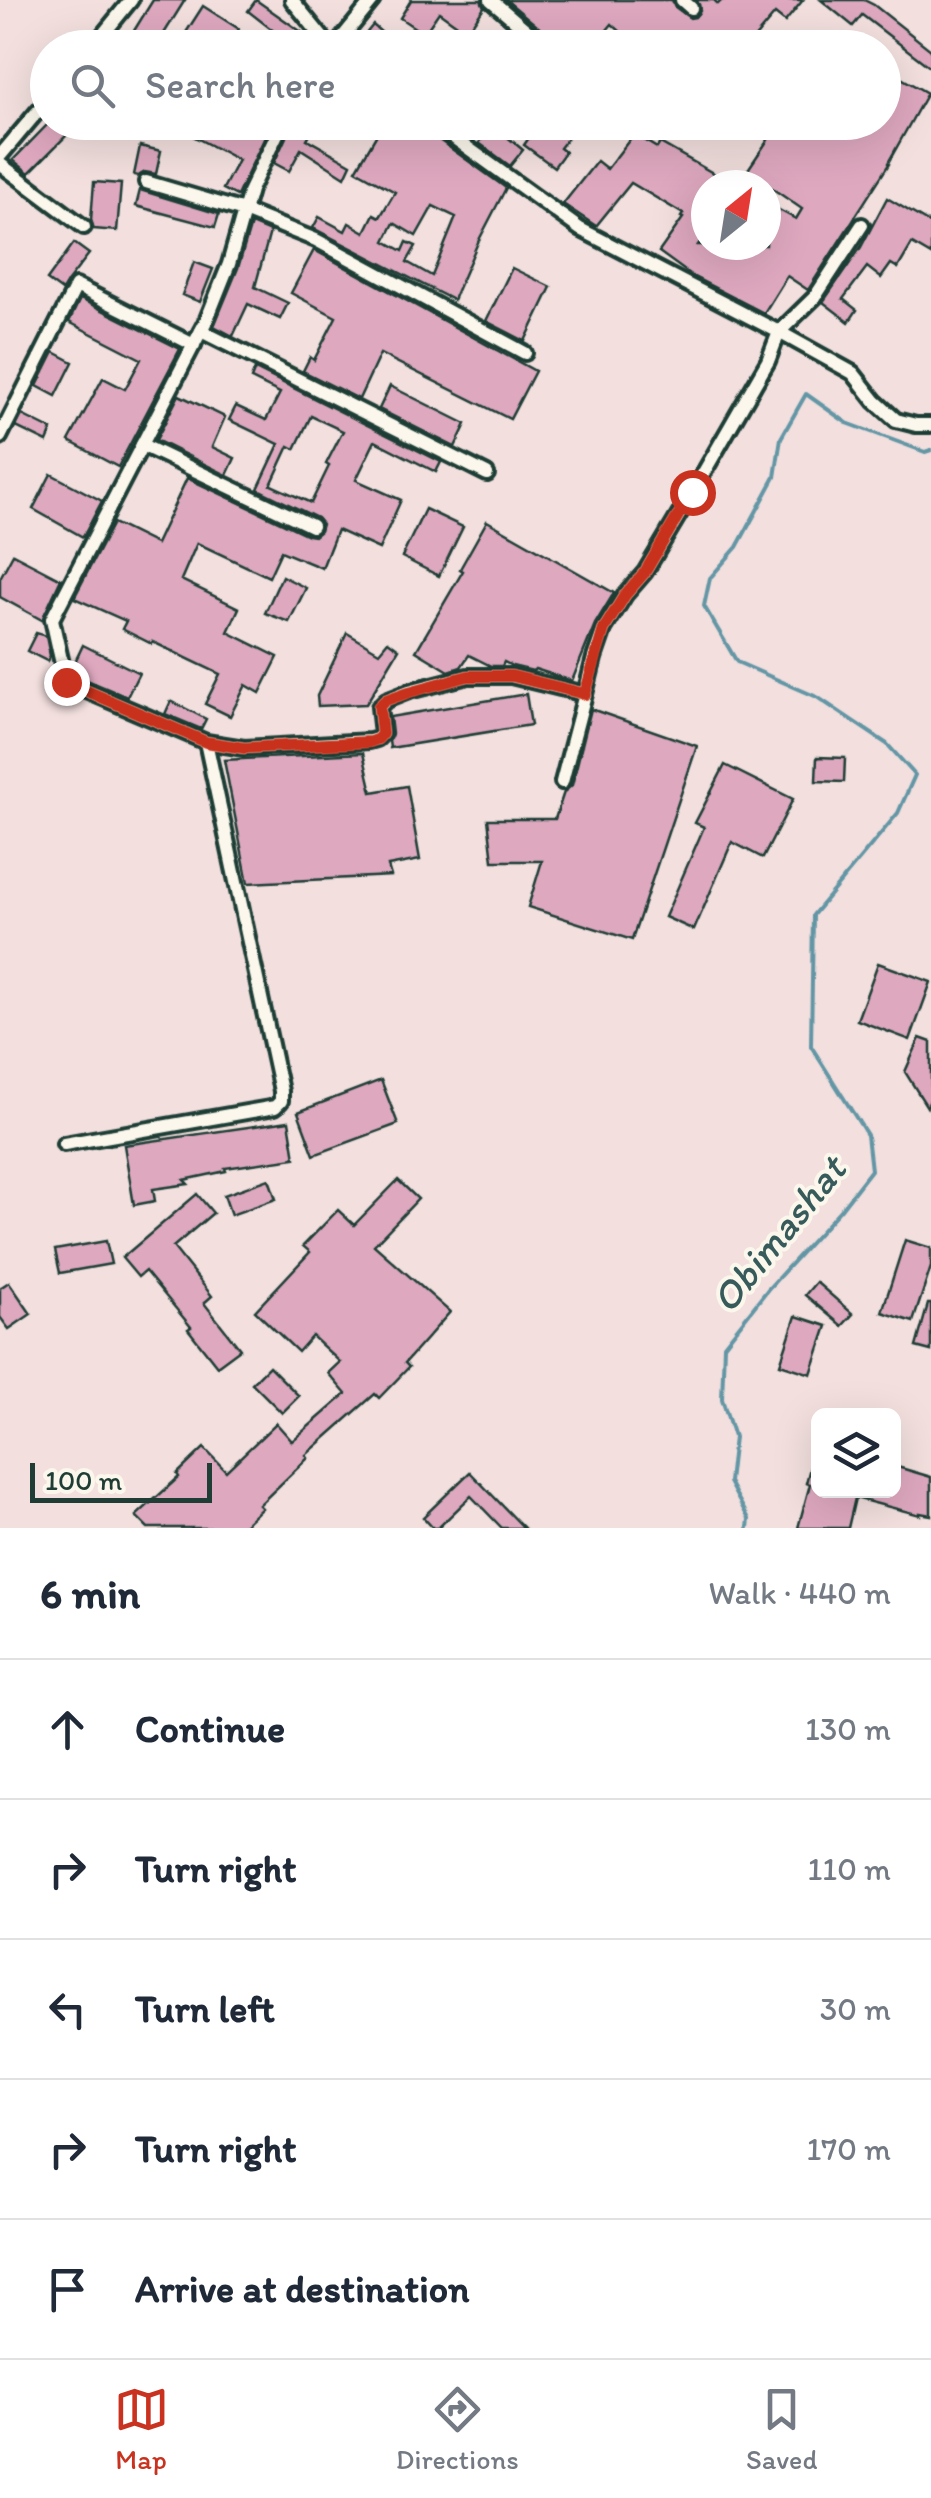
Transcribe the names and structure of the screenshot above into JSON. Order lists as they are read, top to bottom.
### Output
{
  "water": ["Obimashat"],
  "scale_bar": "100 m",
  "north": "top right",
  "page": {
    "search": "Search here",
    "scale": "100 m",
    "heading": ["6 min", "Walk · 440 m"],
    "list": [
      ["Continue", "130 m"],
      ["Turn right", "110 m"],
      ["Turn left", "30 m"],
      ["Turn right", "170 m"],
      "Arrive at destination"
    ],
    "nav": ["Map", "Directions", "Saved"]
  }
}
